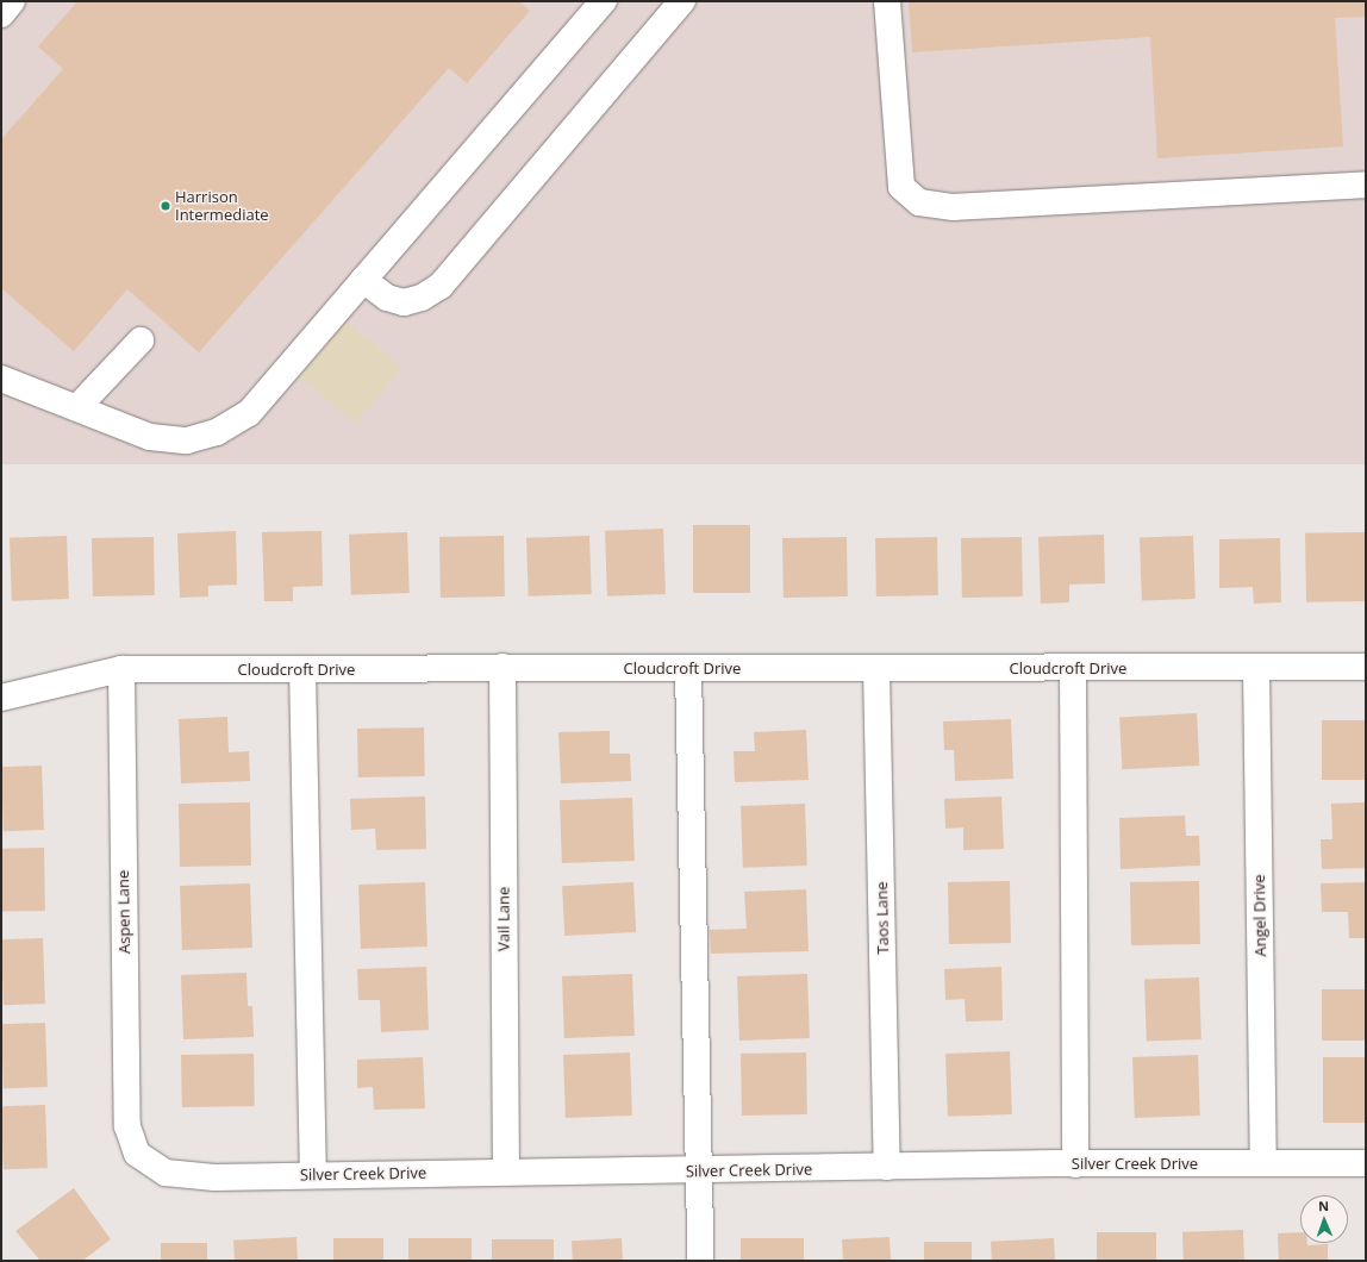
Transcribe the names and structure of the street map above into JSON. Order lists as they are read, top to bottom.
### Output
{
  "streets": {
    "street": [
      "Cloudcroft Drive",
      "Aspen Lane",
      "Angel Drive",
      "Taos Lane",
      "Vail Lane",
      "Silver Creek Drive"
    ]
  },
  "crossings": [
    ["Cloudcroft Drive", "Aspen Lane"],
    ["Cloudcroft Drive", "Angel Drive"],
    ["Cloudcroft Drive", "Taos Lane"],
    ["Cloudcroft Drive", "Vail Lane"],
    ["Aspen Lane", "Silver Creek Drive"],
    ["Angel Drive", "Silver Creek Drive"],
    ["Taos Lane", "Silver Creek Drive"],
    ["Vail Lane", "Silver Creek Drive"]
  ],
  "places": ["Harrison Intermediate"],
  "north": "top"
}
